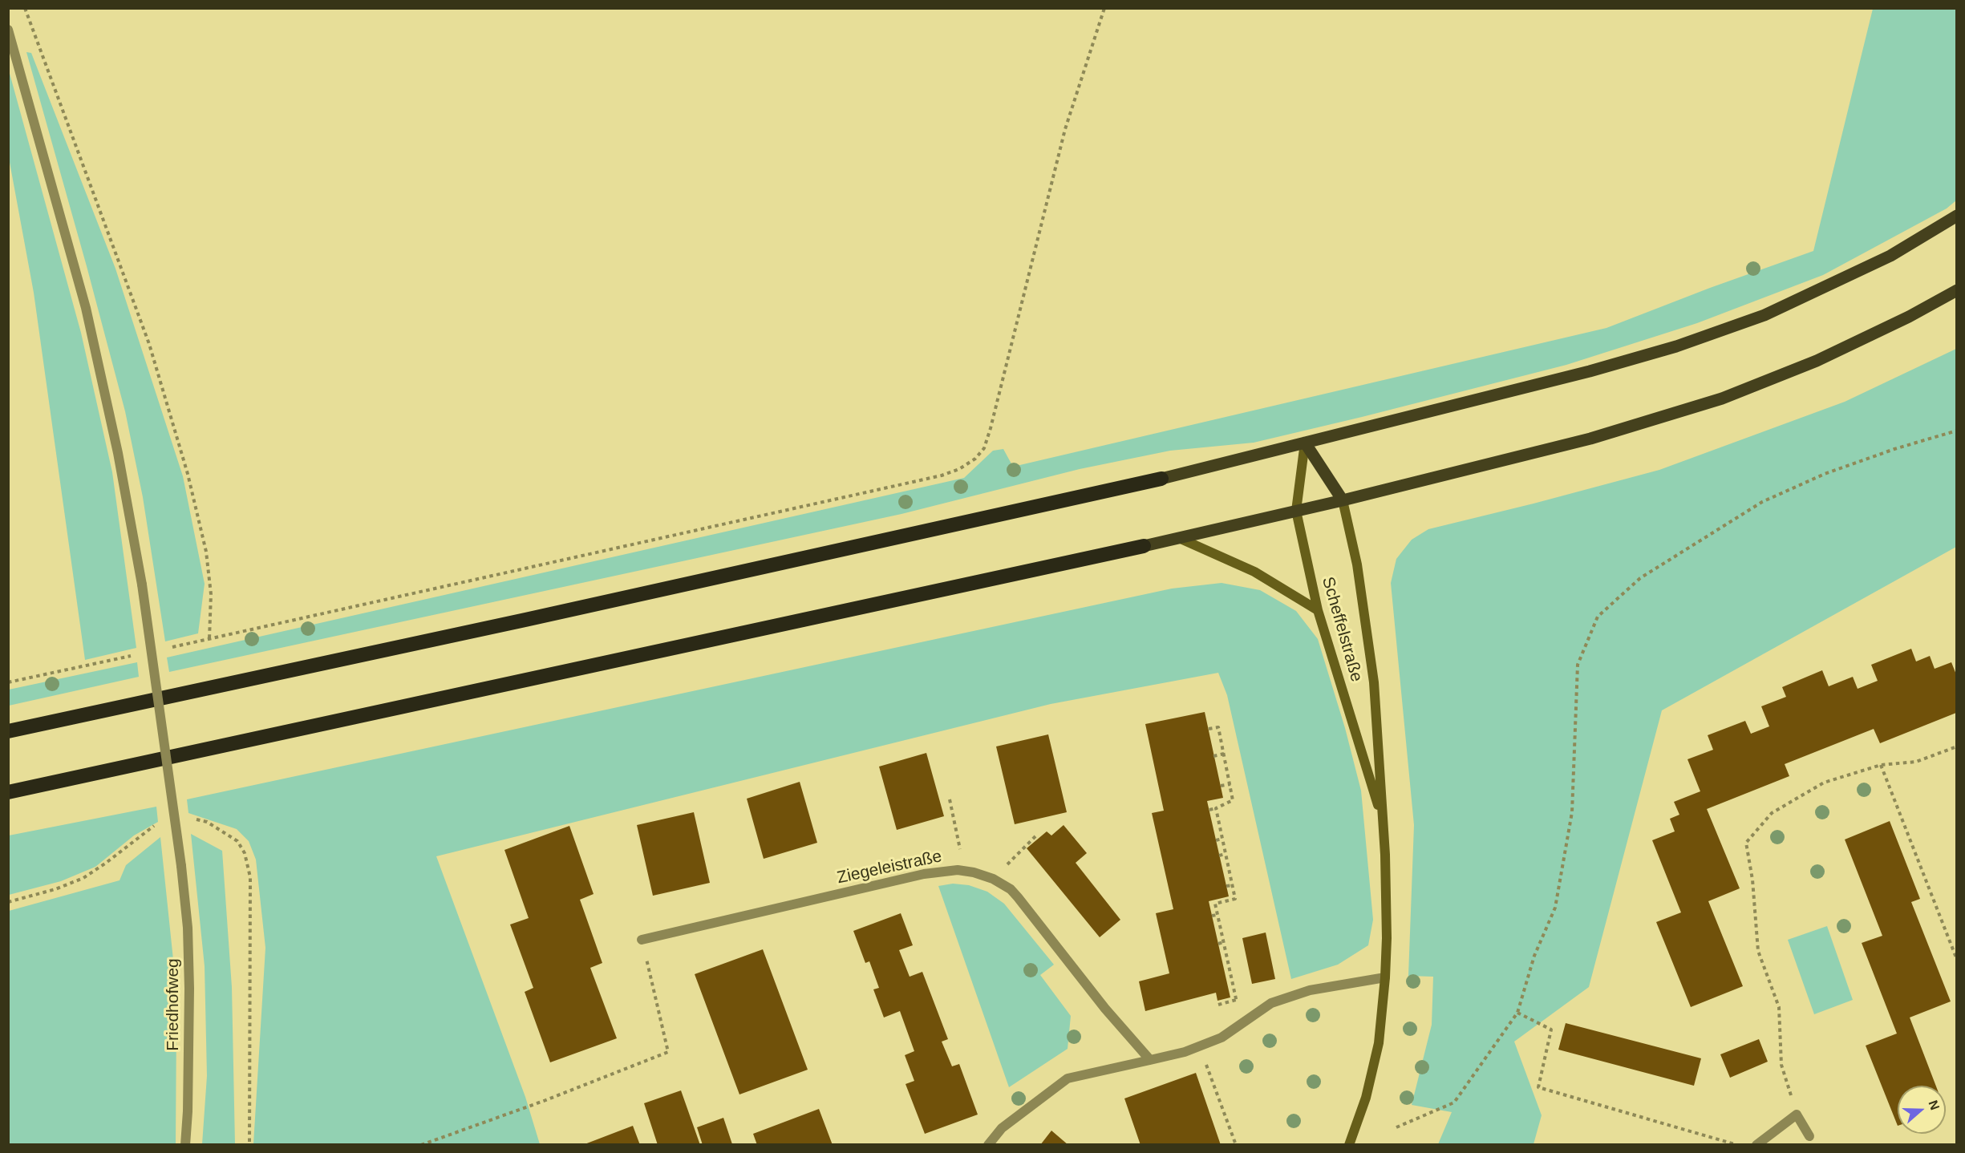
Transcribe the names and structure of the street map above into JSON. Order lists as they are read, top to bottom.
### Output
{
  "streets": {
    "street": ["Scheffelstraße", "Ziegeleistraße", "Friedhofweg"]
  },
  "north": "right"
}
